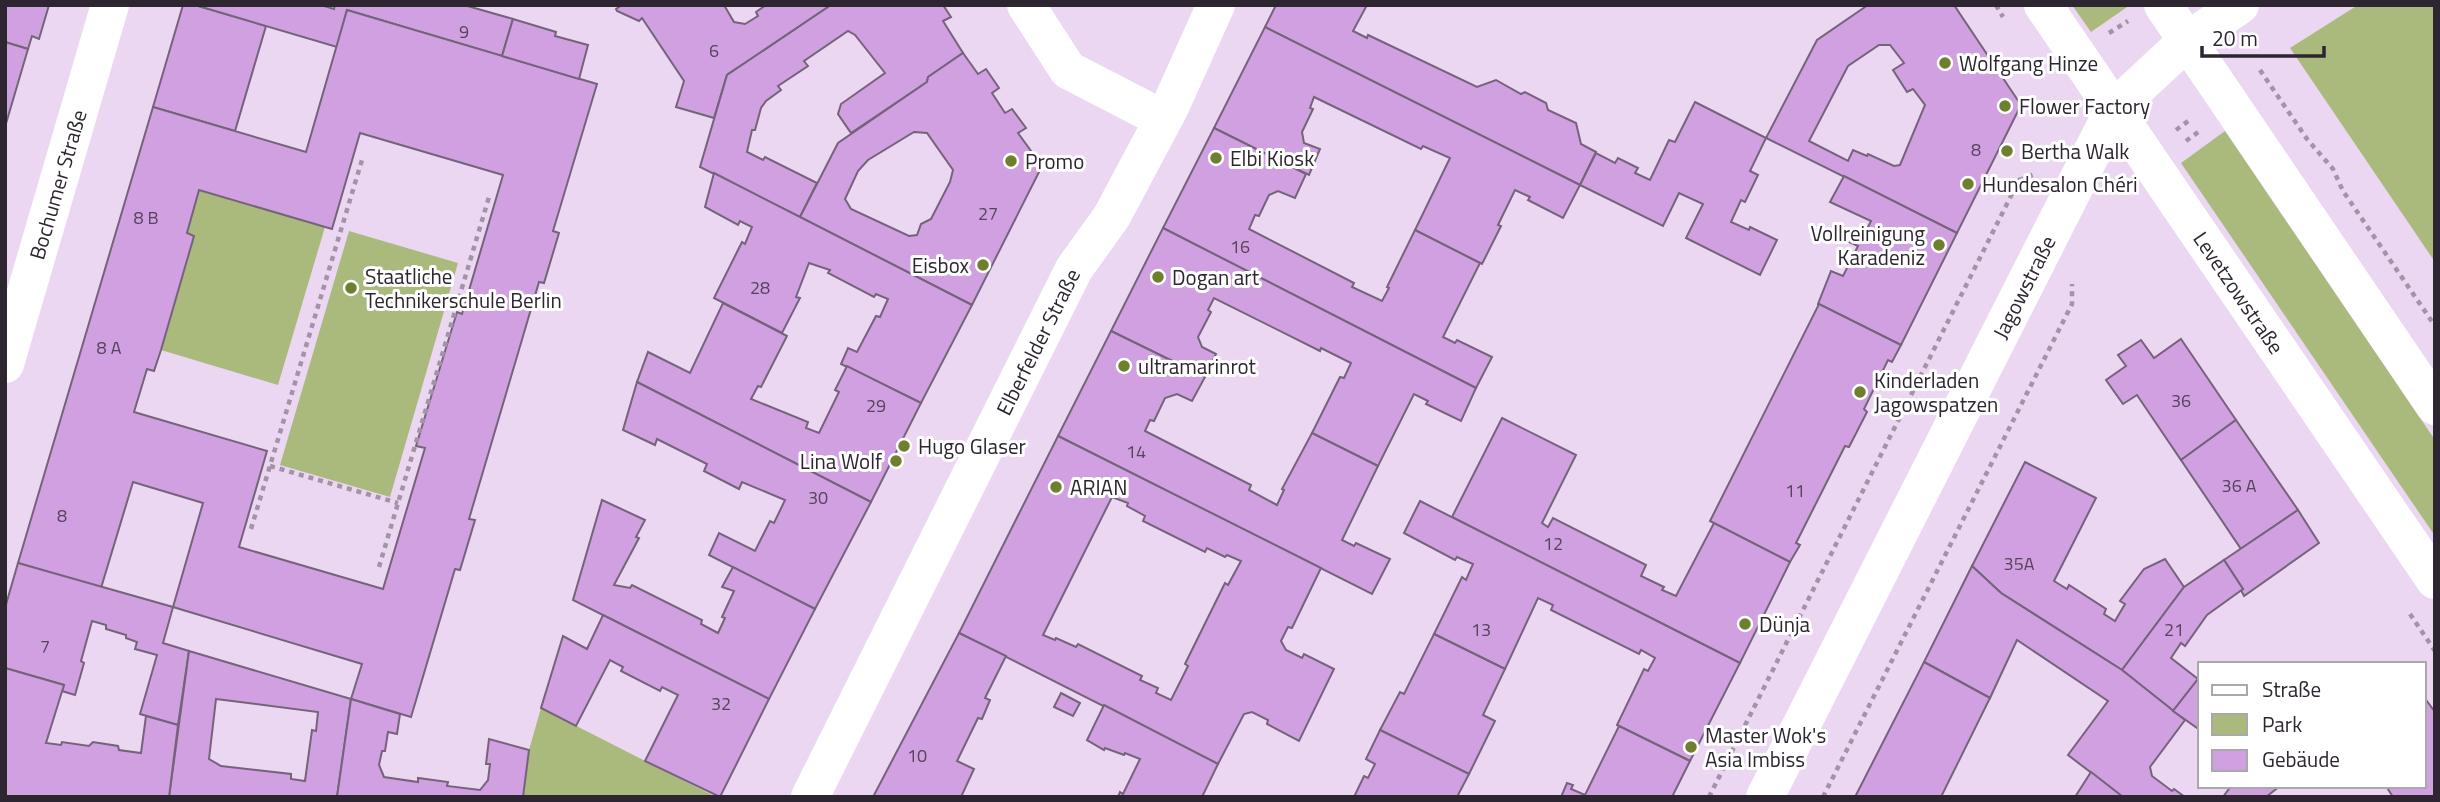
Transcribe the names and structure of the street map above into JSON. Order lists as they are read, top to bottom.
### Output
{
  "streets": {
    "street": [
      "Bochumer Straße",
      "Jagowstraße",
      "Levetzowstraße",
      "Elberfelder Straße"
    ]
  },
  "crossings": [
    ["Jagowstraße", "Levetzowstraße"]
  ],
  "places": [
    "Wolfgang Hinze",
    "Flower Factory",
    "Bertha Walk",
    "Elbi Kiosk",
    "Promo",
    "Hundesalon Chéri",
    "Vollreinigung Karadeniz",
    "Eisbox",
    "Dogan art",
    "Staatliche Technikerschule Berlin",
    "ultramarinrot",
    "Kinderladen Jagowspatzen",
    "Hugo Glaser",
    "Lina Wolf",
    "ARIAN",
    "Dünja",
    "Master Wok's Asia Imbiss"
  ],
  "house_numbers": [
    "9",
    "6",
    "8",
    "27",
    "8 B",
    "16",
    "28",
    "8 A",
    "36",
    "29",
    "14",
    "36 A",
    "11",
    "30",
    "8",
    "12",
    "35A",
    "13",
    "21",
    "7",
    "32",
    "10"
  ],
  "legend": ["Straße", "Park", "Gebäude"],
  "scale_bar": "20 m"
}
